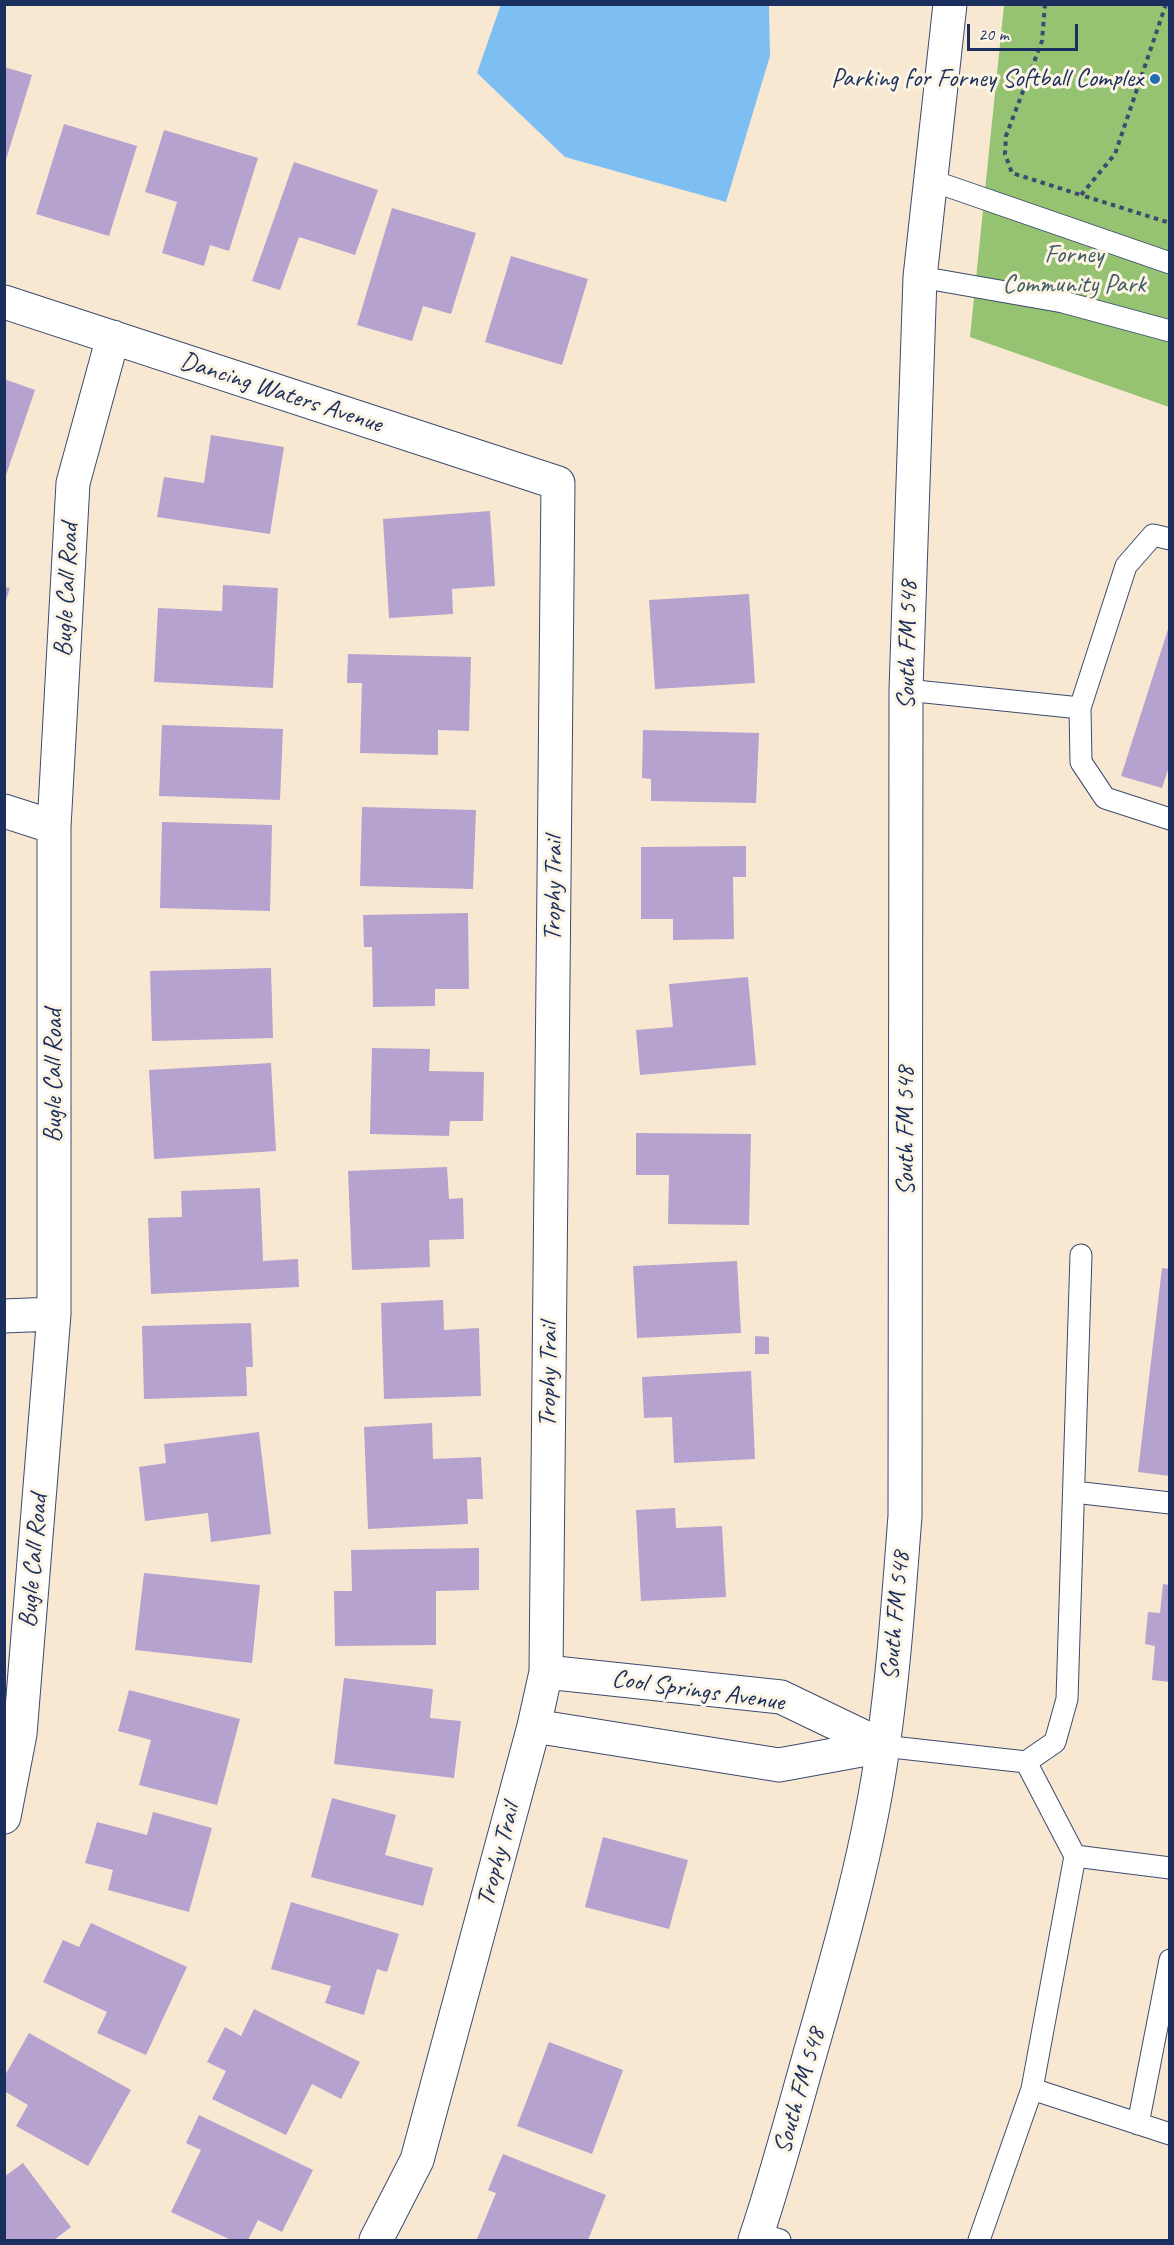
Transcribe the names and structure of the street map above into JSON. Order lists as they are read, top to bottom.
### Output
{
  "streets": {
    "street": [
      "Dancing Waters Avenue",
      "Bugle Call Road",
      "South FM 548",
      "Trophy Trail",
      "Cool Springs Avenue"
    ]
  },
  "crossings": [
    ["Dancing Waters Avenue", "Bugle Call Road"],
    ["Dancing Waters Avenue", "Trophy Trail"],
    ["South FM 548", "Cool Springs Avenue"],
    ["Trophy Trail", "Cool Springs Avenue"]
  ],
  "parks": ["Forney Community Park"],
  "places": ["Parking for Forney Softball Complex"],
  "scale_bar": "20 m"
}
